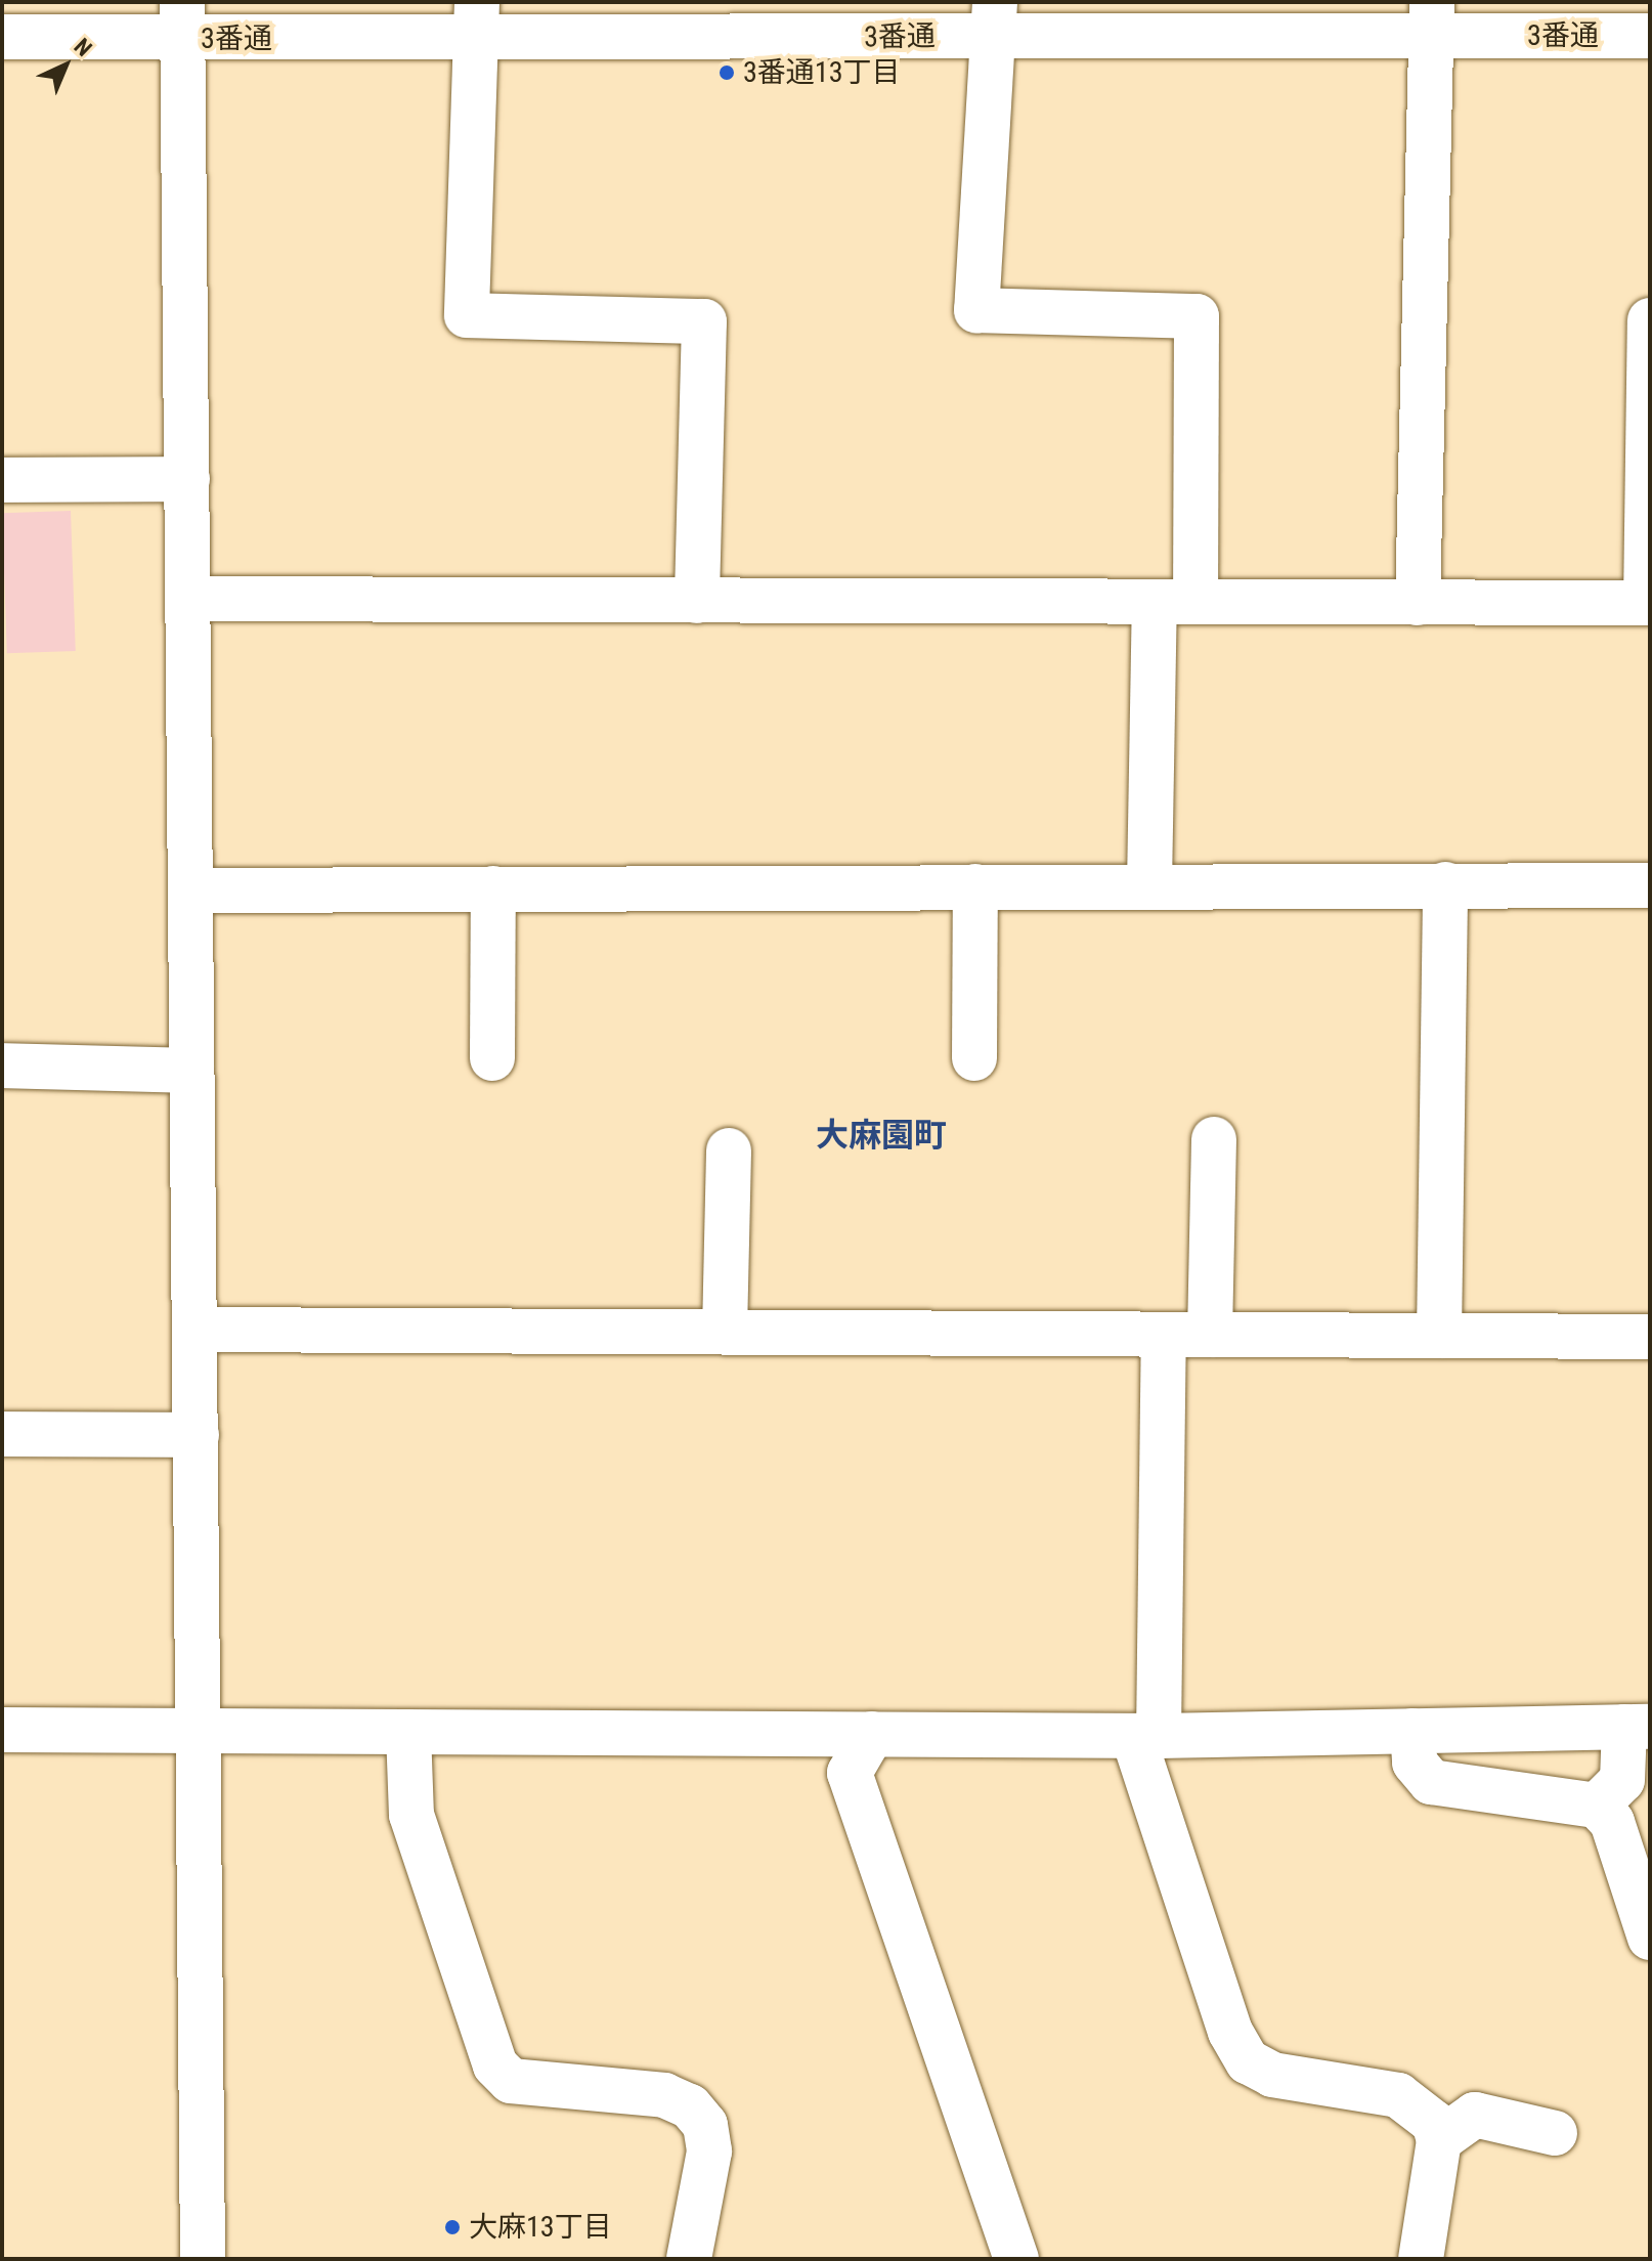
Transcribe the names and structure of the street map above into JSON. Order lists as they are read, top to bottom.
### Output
{
  "streets": {
    "street": ["3番通"]
  },
  "districts": ["大麻園町"],
  "places": ["3番通13丁目", "大麻13丁目"],
  "north": "top right"
}
